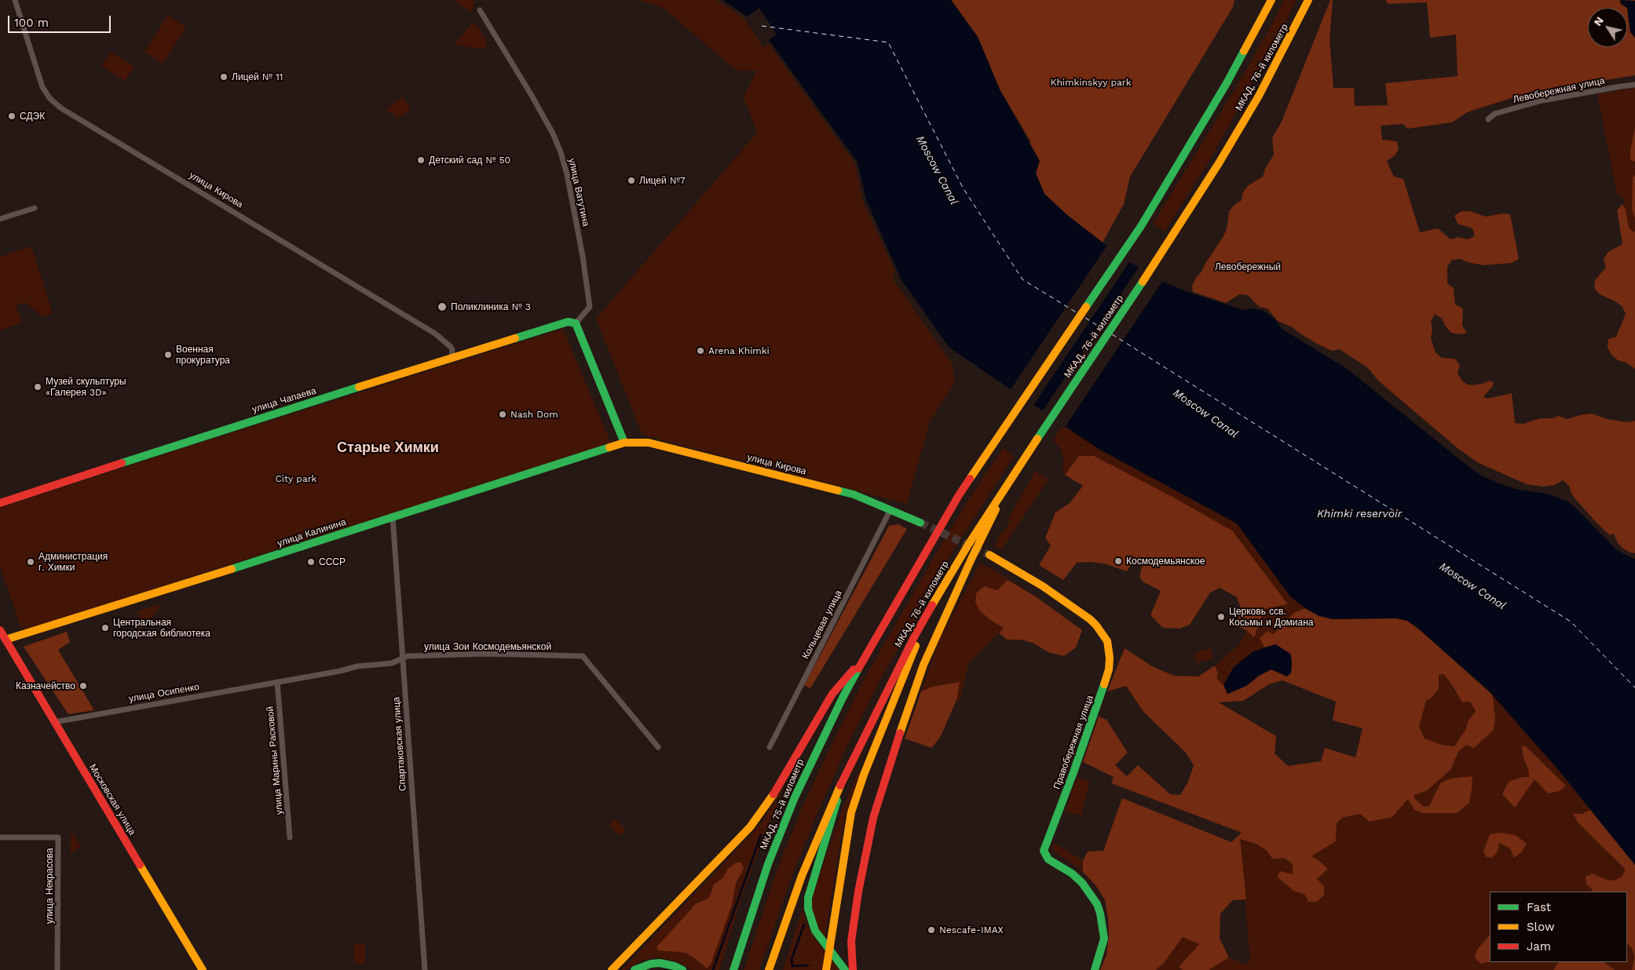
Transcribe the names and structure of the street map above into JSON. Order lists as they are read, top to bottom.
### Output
{
  "streets": {
    "main road": [
      "МКАД, 76-й километр",
      "улица Кирова",
      "улица Чапаева",
      "улица Калинина",
      "Правобережная улица",
      "Московская улица",
      "МКАД, 75-й километр"
    ],
    "street": [
      "Левобережная улица",
      "улица Ватутина",
      "Кольцевая улица",
      "улица Зои Космодемьянской",
      "улица Осипенко",
      "Спартаковская улица",
      "улица Марины Расковой",
      "улица Некрасова"
    ]
  },
  "crossings": [
    ["улица Кирова", "улица Чапаева"],
    ["улица Кирова", "улица Калинина"],
    ["улица Кирова", "Кольцевая улица"],
    ["улица Ватутина", "улица Чапаева"],
    ["улица Калинина", "Спартаковская улица"],
    ["улица Калинина", "Московская улица"],
    ["улица Зои Космодемьянской", "улица Осипенко"],
    ["улица Зои Космодемьянской", "Спартаковская улица"],
    ["улица Зои Космодемьянской", "улица Марины Расковой"],
    ["улица Осипенко", "улица Марины Расковой"],
    ["улица Осипенко", "Московская улица"]
  ],
  "districts": ["Старые Химки"],
  "water": ["Moscow Canal", "Khimki reservoir"],
  "parks": ["Khimkinskyy park", "Левобережный", "City park"],
  "places": [
    "Лицей № 11",
    "СДЭК",
    "Детский сад № 50",
    "Лицей №7",
    "Поликлиника № 3",
    "Arena Khimki",
    "Военная прокуратура",
    "Музей скульптуры «Галерея 3D»",
    "Nash Dom",
    "Космодемьянское",
    "Администрация г. Химки",
    "СССР",
    "Церковь ссв. Косьмы и Домиана",
    "Центральная городская библиотека",
    "Казначейство",
    "Nescafe-IMAX"
  ],
  "legend": ["Fast", "Slow", "Jam"],
  "scale_bar": "100 m",
  "north": "top left"
}
